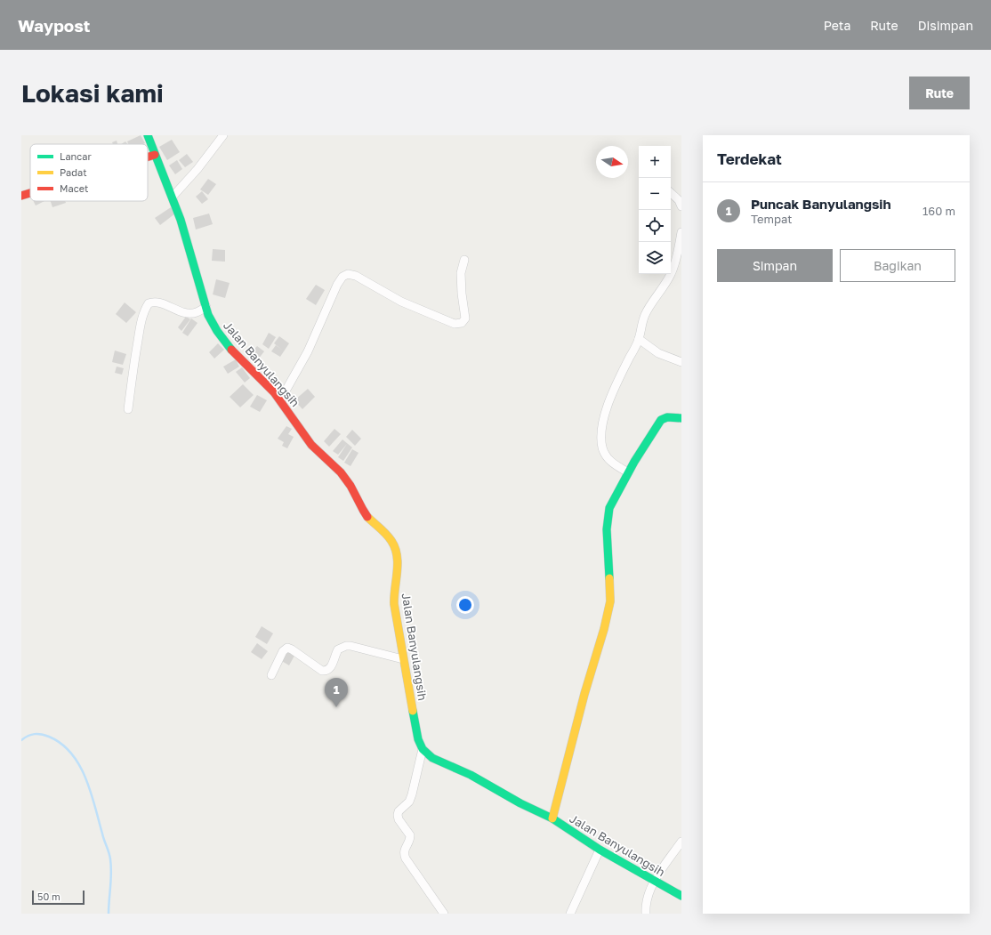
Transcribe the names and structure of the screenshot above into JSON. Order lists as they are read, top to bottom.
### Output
{
  "streets": {
    "street": ["Jalan Banyulangsih"]
  },
  "legend": ["Lancar", "Padat", "Macet"],
  "scale_bar": "50 m",
  "north": "right",
  "page": {
    "header": "Waypost",
    "nav": ["Peta", "Rute", "Disimpan"],
    "buttons": [
      "Rute",
      ["Simpan", "Bagikan"]
    ],
    "title": "Lokasi kami",
    "heading": "Terdekat",
    "map_buttons": ["+", "−"],
    "list": [
      {
        "mark": "1",
        "name": "Puncak Banyulangsih",
        "note": "Tempat",
        "value": "160 m"
      }
    ],
    "pins": "1",
    "scale": "50 m"
  }
}
